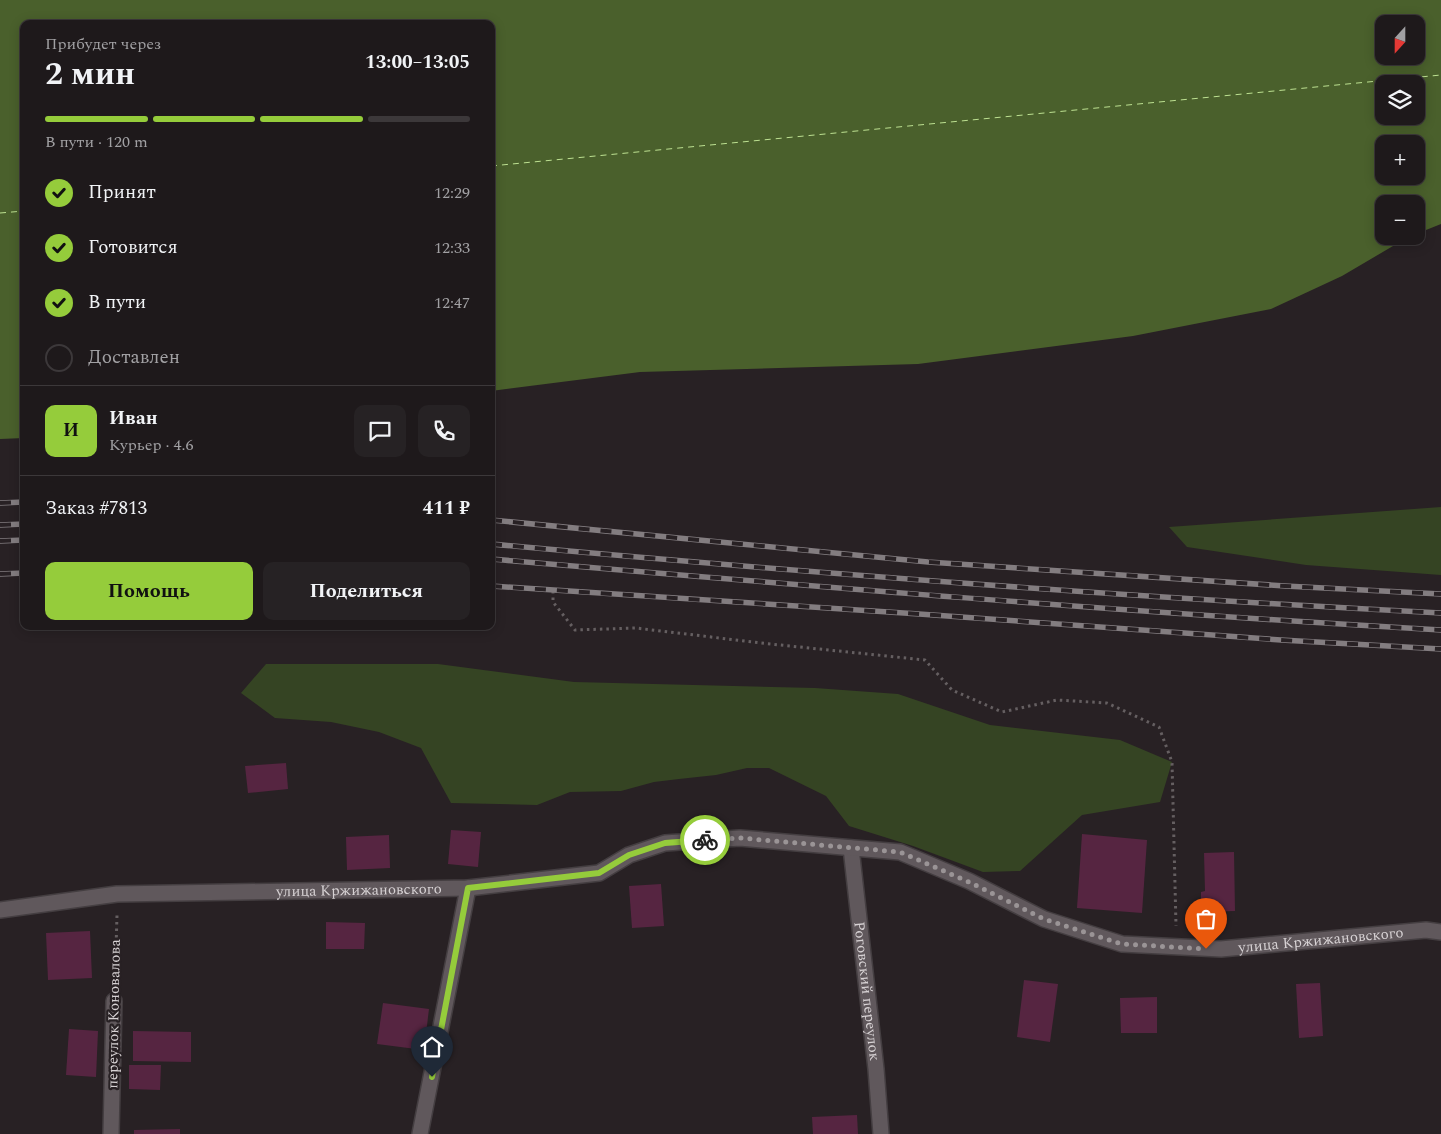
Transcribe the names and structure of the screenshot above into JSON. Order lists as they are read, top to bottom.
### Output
{
  "streets": {
    "street": ["улица Кржижановского", "Роговский переулок", "переулок Коновалова"]
  },
  "crossings": [
    ["улица Кржижановского", "Роговский переулок"],
    ["улица Кржижановского", "переулок Коновалова"]
  ],
  "north": "bottom",
  "page": {
    "map_buttons": ["+", "−"],
    "heading": ["2 мин", "Прибудет через", "13:00–13:05"],
    "panel": [
      "Иван",
      "Курьер · 4.6",
      "Заказ #7813",
      "411 ₽"
    ],
    "bar": "В пути · 120 m",
    "list": [
      ["Принят", "12:29"],
      ["Готовится", "12:33"],
      ["В пути", "12:47"],
      "Доставлен"
    ],
    "round": "И",
    "buttons": ["Помощь", "Поделиться"]
  }
}
